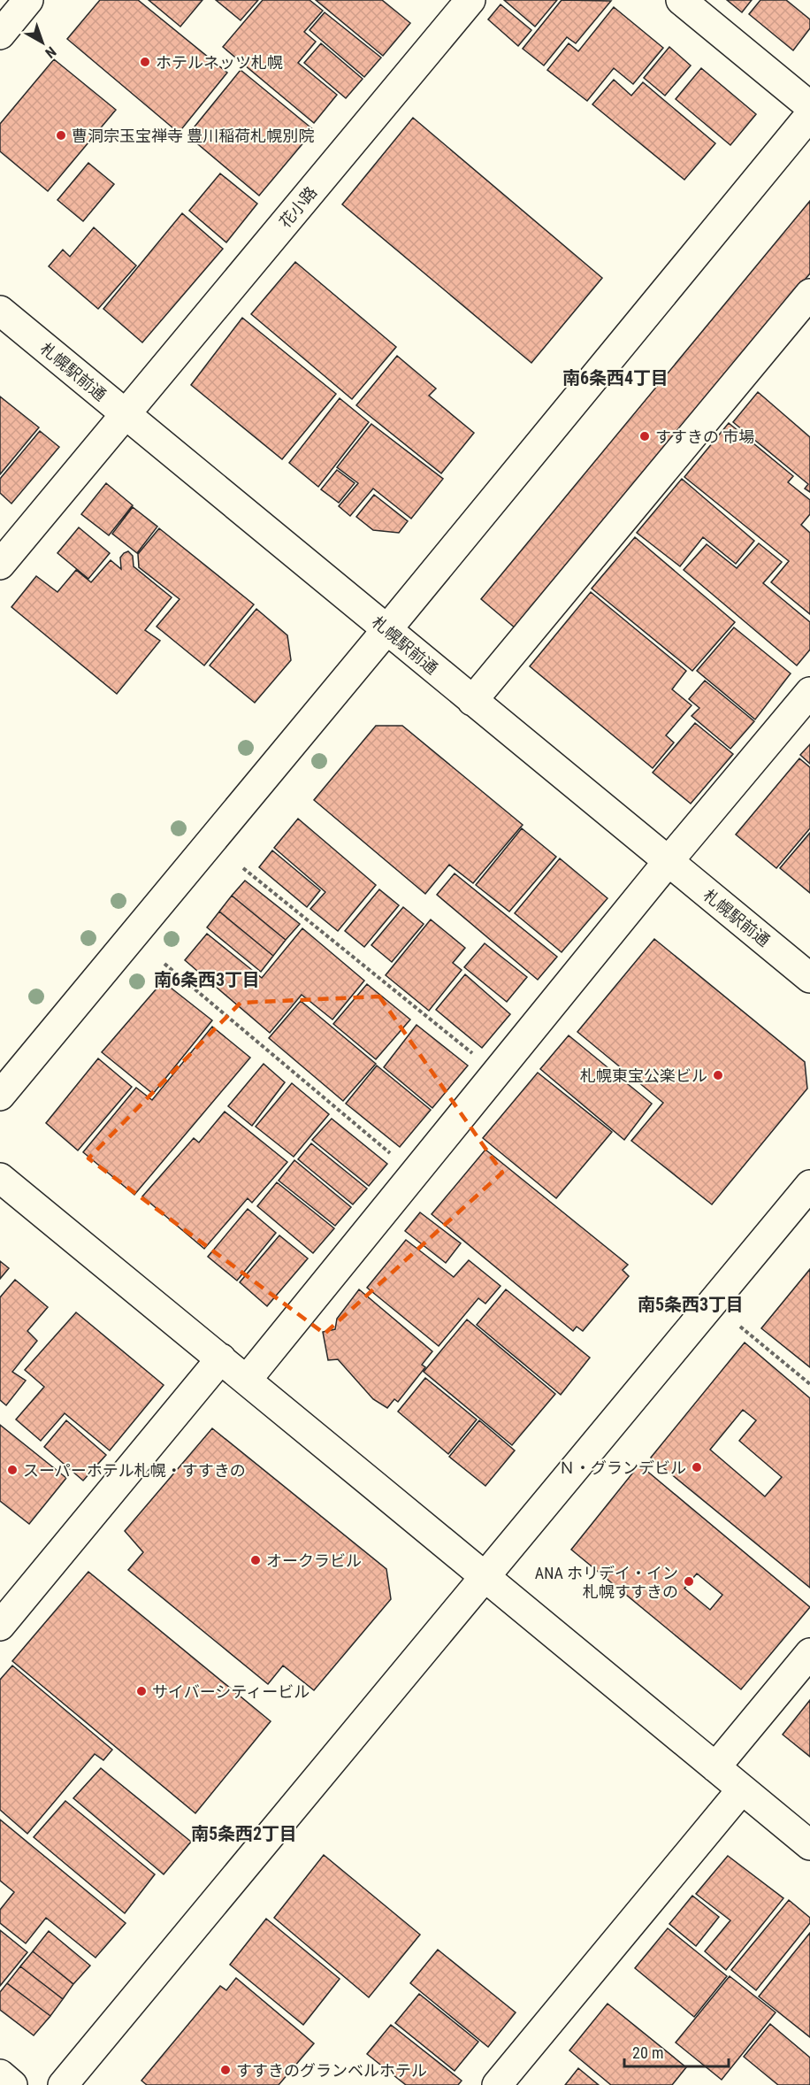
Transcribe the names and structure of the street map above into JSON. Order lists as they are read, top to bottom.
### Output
{
  "streets": {
    "street": ["花小路", "札幌駅前通"]
  },
  "crossings": [
    ["花小路", "札幌駅前通"]
  ],
  "districts": [
    "南6条西4丁目",
    "南6条西3丁目",
    "南5条西3丁目",
    "南5条西2丁目"
  ],
  "places": [
    "ホテルネッツ札幌",
    "曹洞宗玉宝禅寺 豊川稲荷札幌別院",
    "すすきの 市場",
    "札幌東宝公楽ビル",
    "Ｎ・グランデビル",
    "スーパーホテル札幌・すすきの",
    "オークラビル",
    "ANA ホリデイ・イン 札幌すすきの",
    "サイバーシティービル",
    "すすきのグランベルホテル"
  ],
  "scale_bar": "20 m",
  "north": "bottom right"
}
